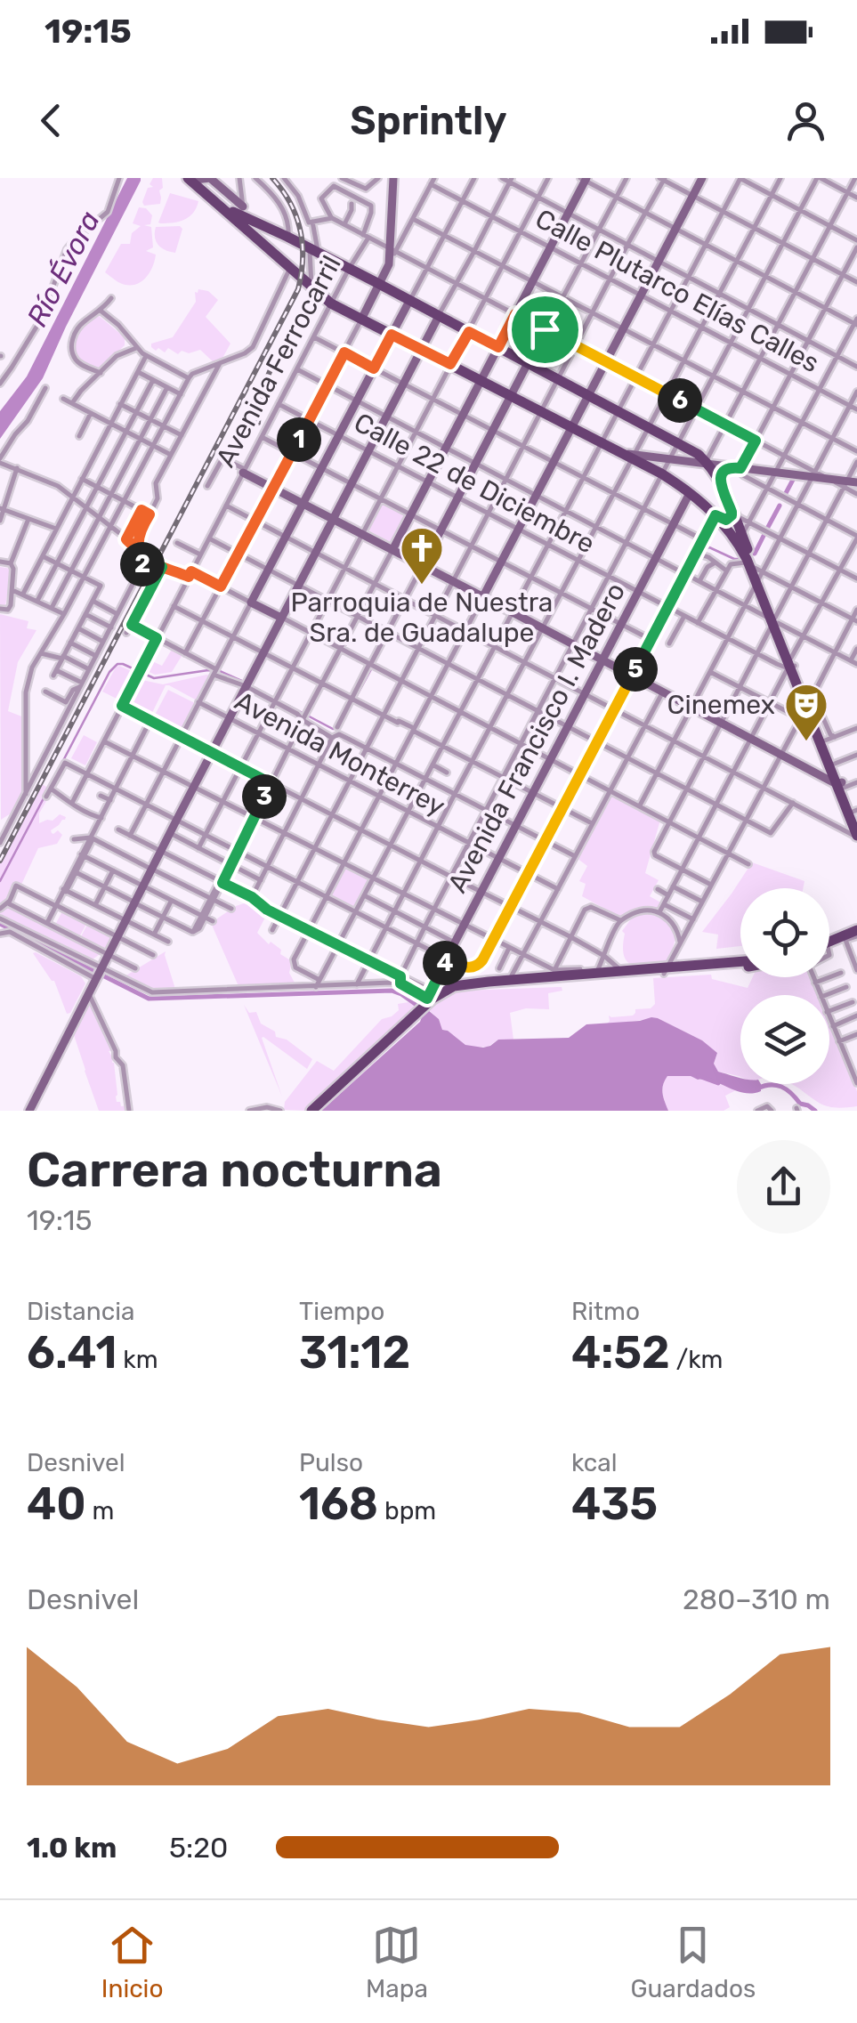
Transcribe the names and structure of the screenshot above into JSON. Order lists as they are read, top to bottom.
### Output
{
  "streets": {
    "street": [
      "Calle Plutarco Elías Calles",
      "Avenida Ferrocarril",
      "Calle 22 de Diciembre",
      "Avenida Francisco I. Madero",
      "Avenida Monterrey"
    ]
  },
  "crossings": [
    ["Avenida Ferrocarril", "Calle 22 de Diciembre"],
    ["Calle 22 de Diciembre", "Avenida Francisco I. Madero"],
    ["Avenida Francisco I. Madero", "Avenida Monterrey"]
  ],
  "water": ["Río Évora"],
  "places": {
    "church": ["Parroquia de Nuestra Sra. de Guadalupe"],
    "theatre": ["Cinemex"]
  },
  "page": {
    "status": "19:15",
    "header": "Sprintly",
    "pins": [
      "6",
      "1",
      "2",
      "5",
      "3",
      "4"
    ],
    "heading": ["Carrera nocturna", "19:15"],
    "stats": [
      ["Distancia", "6.41 km"],
      ["Tiempo", "31:12"],
      ["Ritmo", "4:52 /km"],
      ["Desnivel", "40 m"],
      ["Pulso", "168 bpm"],
      ["kcal", "435"]
    ],
    "chart": ["Desnivel", "280–310 m"],
    "list": [
      {
        "name": "1.0 km",
        "note": "5:20"
      }
    ],
    "tabs": ["Inicio", "Mapa", "Guardados"]
  }
}
